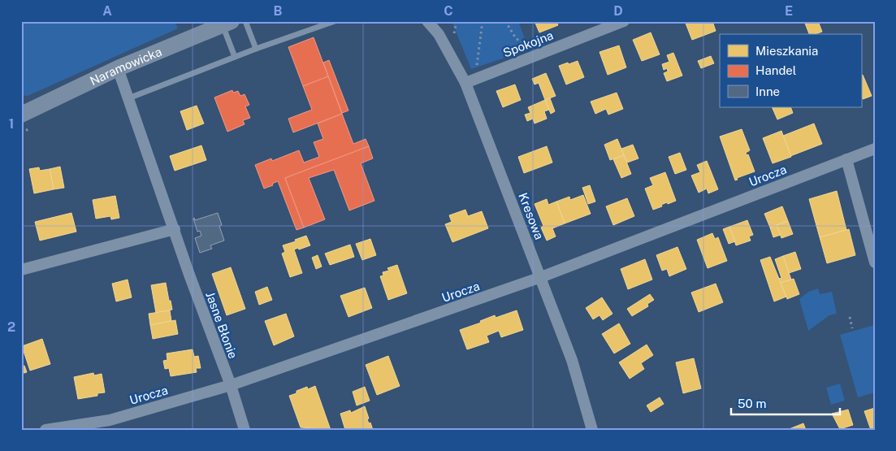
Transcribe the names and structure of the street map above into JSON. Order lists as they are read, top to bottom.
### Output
{
  "streets": {
    "street": [
      "Spokojna",
      "Naramowicka",
      "Urocza",
      "Kresowa",
      "Jasne Błonie"
    ]
  },
  "crossings": [
    ["Spokojna", "Kresowa"],
    ["Naramowicka", "Jasne Błonie"],
    ["Urocza", "Kresowa"],
    ["Urocza", "Jasne Błonie"]
  ],
  "legend": ["Mieszkania", "Handel", "Inne"],
  "scale_bar": "50 m",
  "grid": {
    "columns": [
      "A",
      "B",
      "C",
      "D",
      "E"
    ],
    "rows": ["1", "2"]
  }
}
